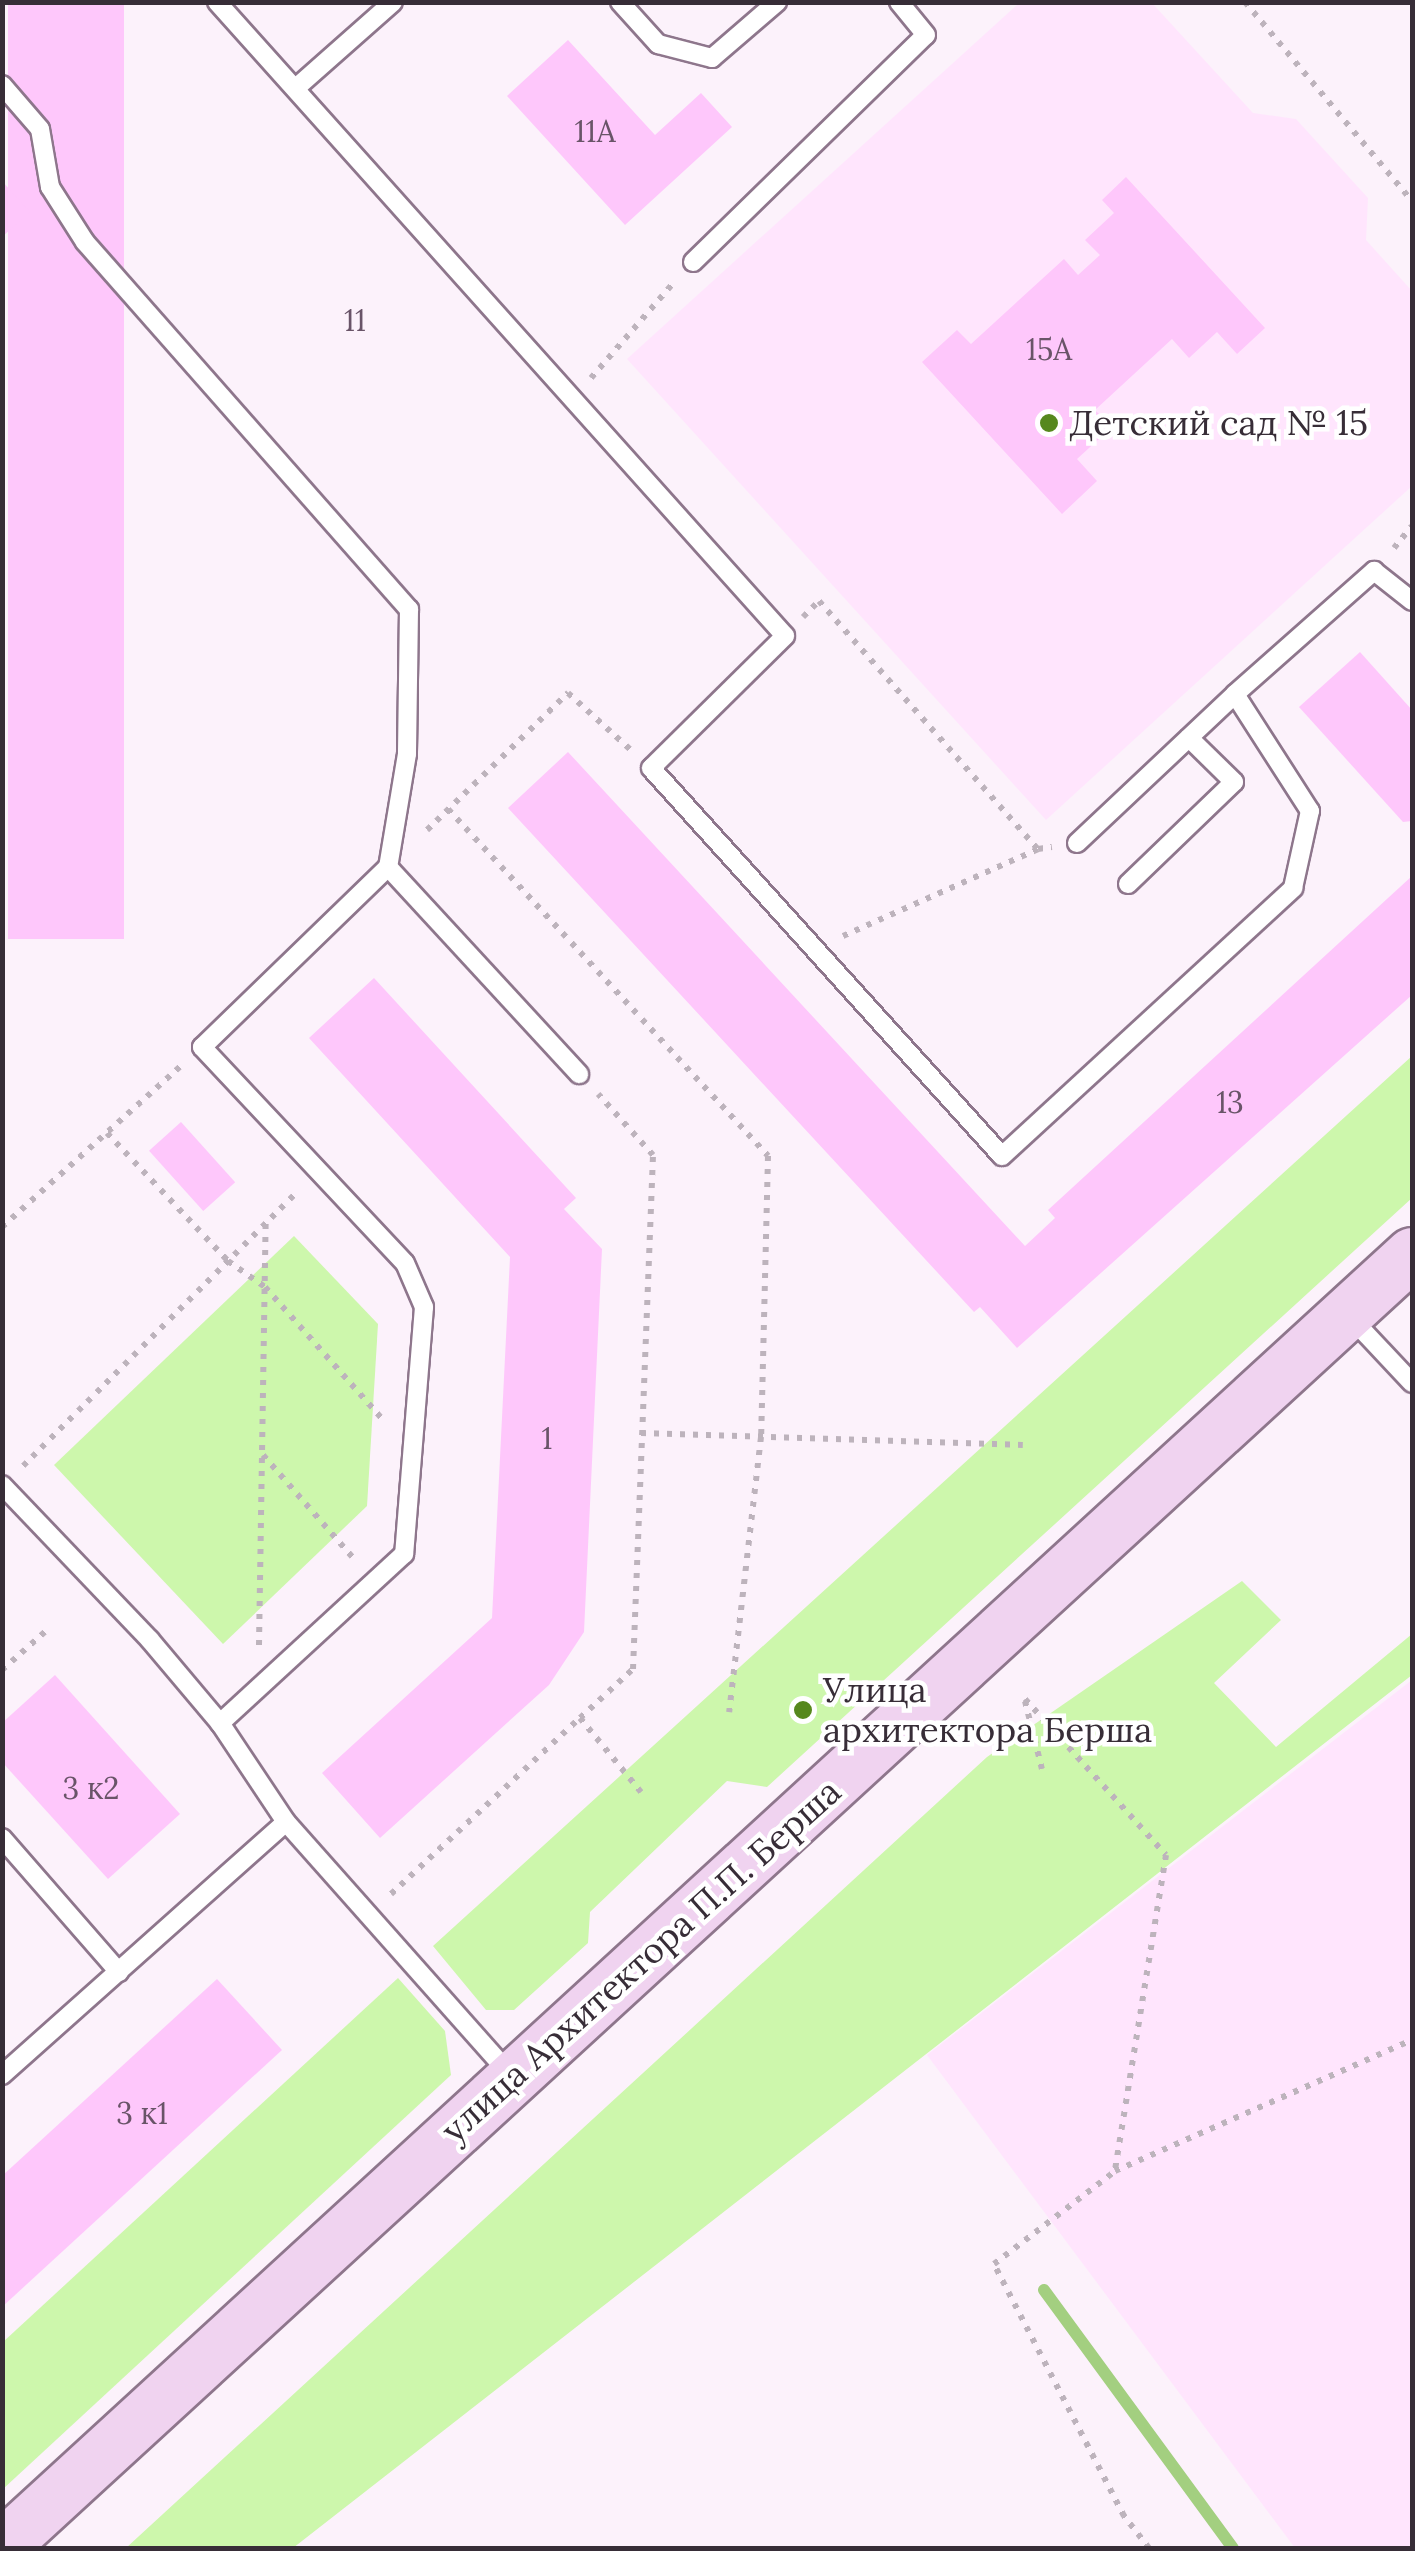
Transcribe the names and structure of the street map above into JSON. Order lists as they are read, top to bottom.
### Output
{
  "streets": {
    "street": ["улица Архитектора П.П. Берша"]
  },
  "places": ["Детский сад № 15", "Улица архитектора Берша"],
  "house_numbers": [
    "11А",
    "11",
    "15А",
    "13",
    "1",
    "3 к2",
    "3 к1"
  ]
}
